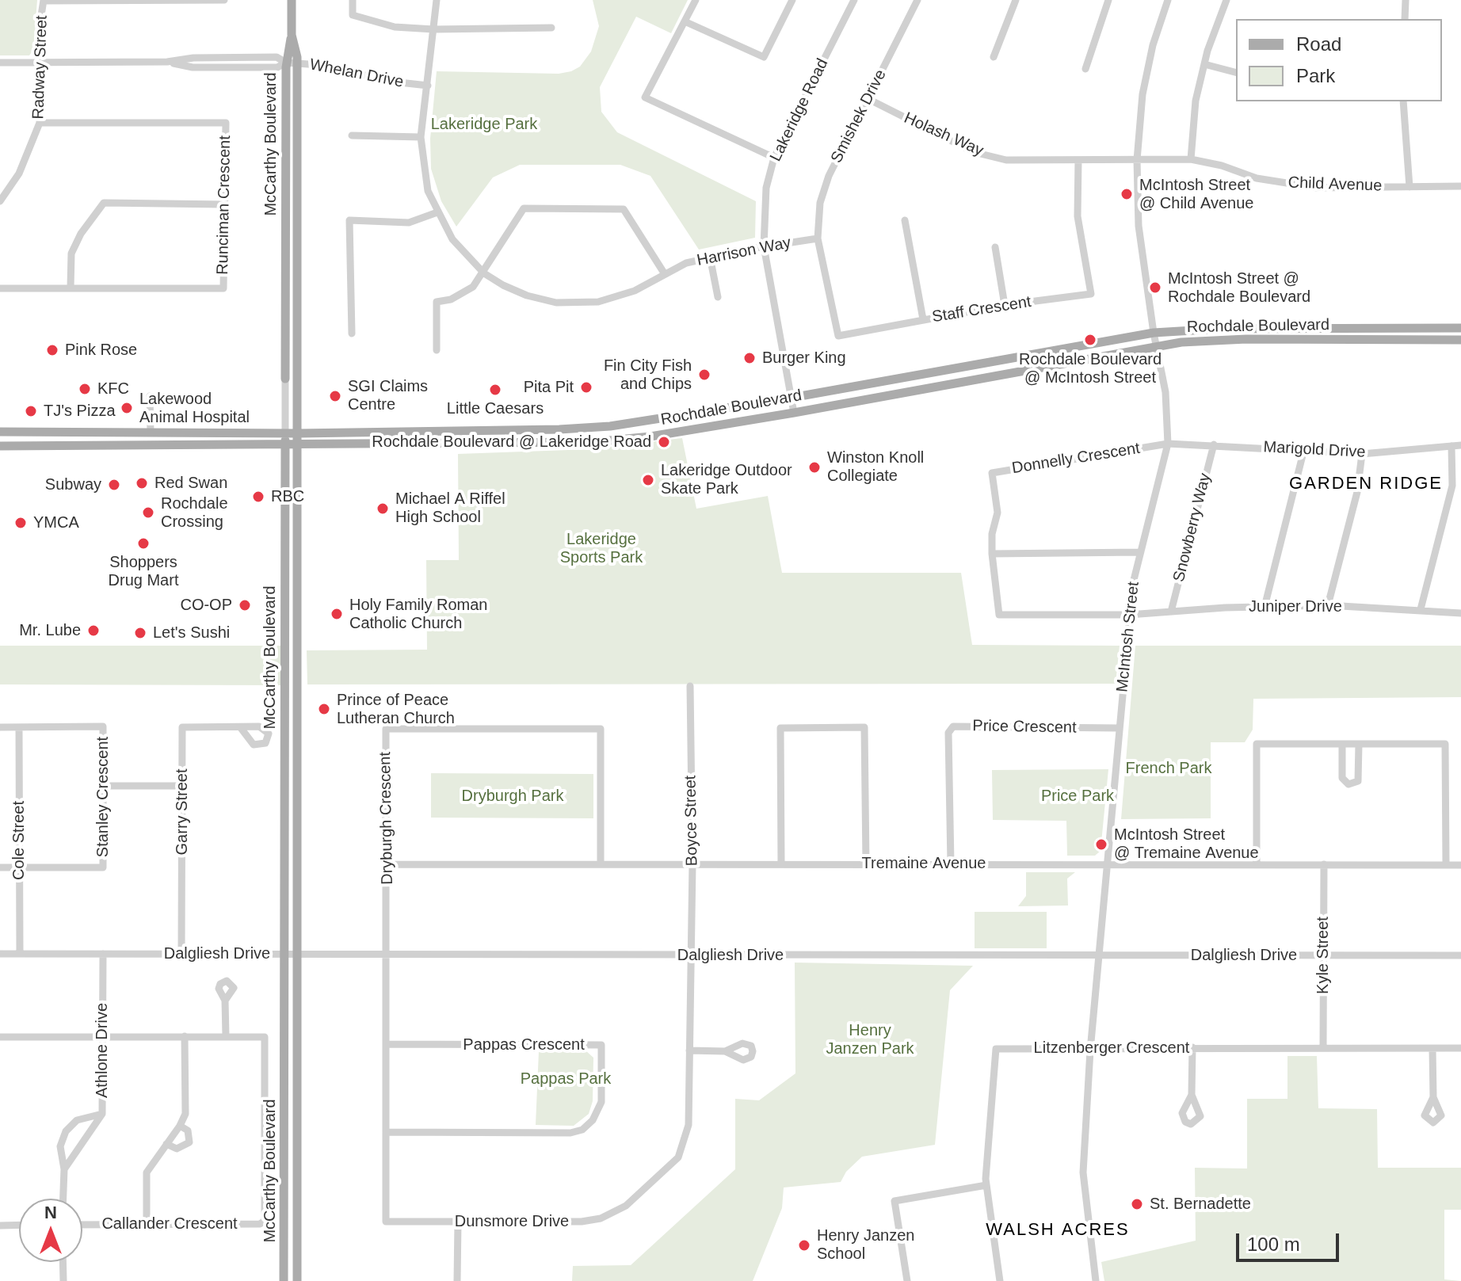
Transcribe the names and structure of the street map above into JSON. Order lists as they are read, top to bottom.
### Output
{
  "streets": {
    "main road": ["McCarthy Boulevard", "Rochdale Boulevard"],
    "street": [
      "Radway Street",
      "Whelan Drive",
      "Lakeridge Road",
      "Smishek Drive",
      "Holash Way",
      "Child Avenue",
      "Runciman Crescent",
      "Harrison Way",
      "Staff Crescent",
      "Marigold Drive",
      "Donnelly Crescent",
      "Snowberry Way",
      "Juniper Drive",
      "McIntosh Street",
      "Price Crescent",
      "Stanley Crescent",
      "Garry Street",
      "Dryburgh Crescent",
      "Boyce Street",
      "Cole Street",
      "Tremaine Avenue",
      "Dalgliesh Drive",
      "Kyle Street",
      "Pappas Crescent",
      "Litzenberger Crescent",
      "Athlone Drive",
      "Dunsmore Drive",
      "Callander Crescent"
    ]
  },
  "crossings": [
    ["Radway Street", "Whelan Drive"],
    ["Radway Street", "Runciman Crescent"],
    ["Whelan Drive", "McCarthy Boulevard"],
    ["Whelan Drive", "Harrison Way"],
    ["Lakeridge Road", "Harrison Way"],
    ["Lakeridge Road", "Rochdale Boulevard"],
    ["Smishek Drive", "Holash Way"],
    ["Smishek Drive", "Harrison Way"],
    ["Smishek Drive", "Staff Crescent"],
    ["Holash Way", "Child Avenue"],
    ["Holash Way", "Staff Crescent"],
    ["Holash Way", "McIntosh Street"],
    ["McCarthy Boulevard", "Rochdale Boulevard"],
    ["McCarthy Boulevard", "Dalgliesh Drive"],
    ["Child Avenue", "McIntosh Street"],
    ["Harrison Way", "Staff Crescent"],
    ["Rochdale Boulevard", "McIntosh Street"],
    ["Marigold Drive", "Donnelly Crescent"],
    ["Marigold Drive", "Snowberry Way"],
    ["Marigold Drive", "McIntosh Street"],
    ["Donnelly Crescent", "Juniper Drive"],
    ["Donnelly Crescent", "McIntosh Street"],
    ["Snowberry Way", "Juniper Drive"],
    ["Juniper Drive", "McIntosh Street"],
    ["McIntosh Street", "Price Crescent"],
    ["McIntosh Street", "Tremaine Avenue"],
    ["McIntosh Street", "Dalgliesh Drive"],
    ["McIntosh Street", "Litzenberger Crescent"],
    ["Price Crescent", "Tremaine Avenue"],
    ["Stanley Crescent", "Cole Street"],
    ["Garry Street", "Dalgliesh Drive"],
    ["Dryburgh Crescent", "Tremaine Avenue"],
    ["Dryburgh Crescent", "Dalgliesh Drive"],
    ["Dryburgh Crescent", "Dunsmore Drive"],
    ["Boyce Street", "Tremaine Avenue"],
    ["Boyce Street", "Dalgliesh Drive"],
    ["Boyce Street", "Dunsmore Drive"],
    ["Cole Street", "Dalgliesh Drive"],
    ["Tremaine Avenue", "Kyle Street"],
    ["Dalgliesh Drive", "Kyle Street"],
    ["Dalgliesh Drive", "Athlone Drive"],
    ["Dalgliesh Drive", "Dunsmore Drive"],
    ["Kyle Street", "Litzenberger Crescent"],
    ["Pappas Crescent", "Dunsmore Drive"],
    ["Athlone Drive", "Callander Crescent"]
  ],
  "districts": ["GARDEN RIDGE", "WALSH ACRES"],
  "parks": [
    "Lakeridge Park",
    "Lakeridge Sports Park",
    "French Park",
    "Dryburgh Park",
    "Price Park",
    "Henry Janzen Park",
    "Pappas Park"
  ],
  "places": [
    "McIntosh Street @ Child Avenue",
    "McIntosh Street @ Rochdale Boulevard",
    "Rochdale Boulevard @ McIntosh Street",
    "Pink Rose",
    "Burger King",
    "Fin City Fish and Chips",
    "Pita Pit",
    "KFC",
    "Little Caesars",
    "SGI Claims Centre",
    "Lakewood Animal Hospital",
    "TJ's Pizza",
    "Rochdale Boulevard @ Lakeridge Road",
    "Winston Knoll Collegiate",
    "Lakeridge Outdoor Skate Park",
    "Red Swan",
    "Subway",
    "RBC",
    "Michael A Riffel High School",
    "Rochdale Crossing",
    "YMCA",
    "Shoppers Drug Mart",
    "CO-OP",
    "Holy Family Roman Catholic Church",
    "Mr. Lube",
    "Let's Sushi",
    "Prince of Peace Lutheran Church",
    "McIntosh Street @ Tremaine Avenue",
    "St. Bernadette",
    "Henry Janzen School"
  ],
  "legend": ["Road", "Park"],
  "scale_bar": "100 m",
  "north": "top"
}
